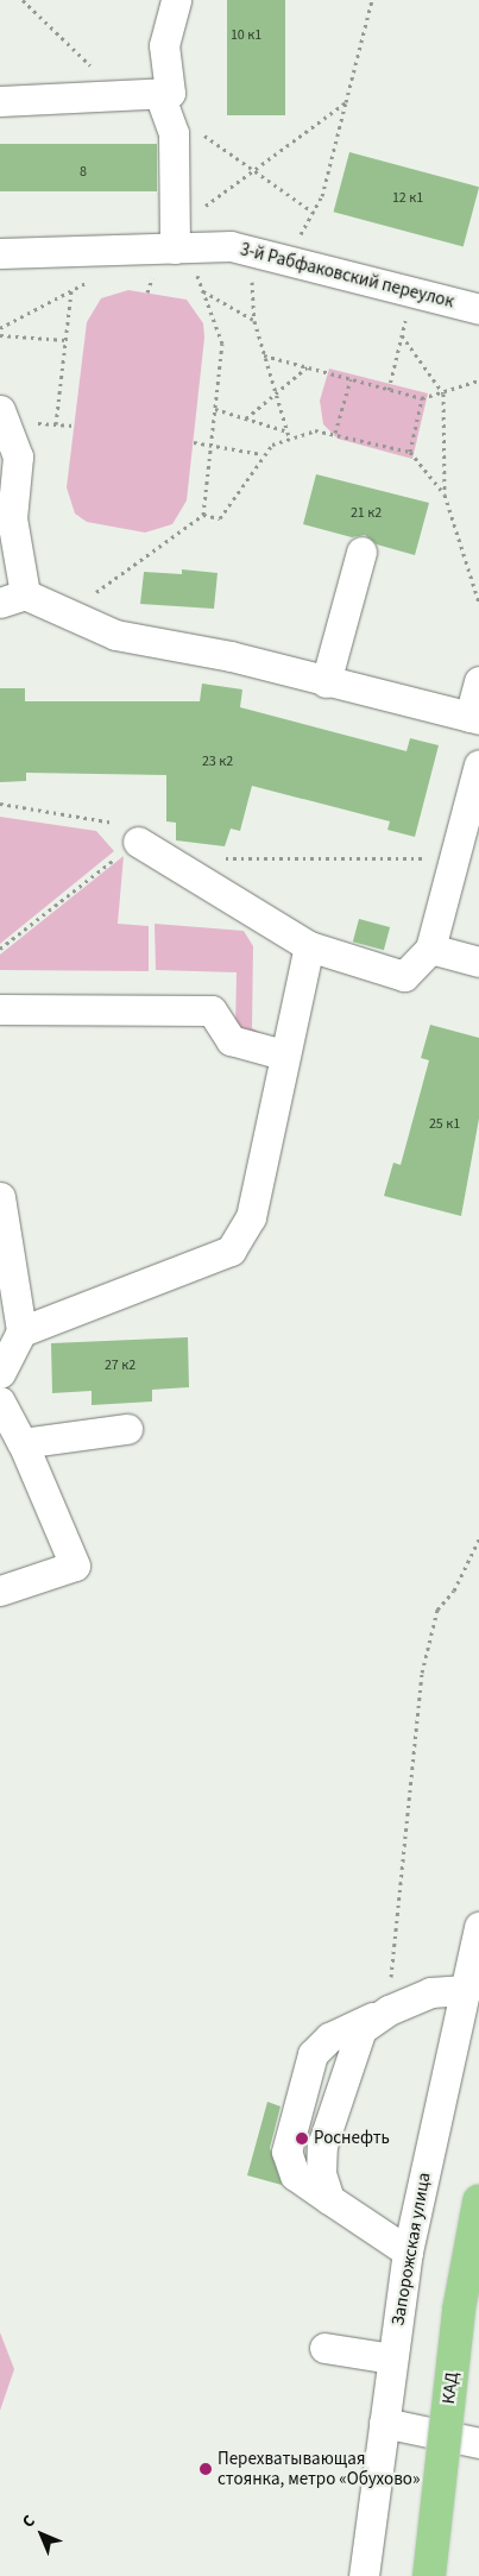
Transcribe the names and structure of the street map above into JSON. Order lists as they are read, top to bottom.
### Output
{
  "streets": {
    "highway": ["КАД"],
    "street": ["3-й Рабфаковский переулок", "Запорожская улица"]
  },
  "places": ["Роснефть", "Перехватывающая стоянка, метро «Обухово»"],
  "house_numbers": [
    "10 к1",
    "8",
    "12 к1",
    "21 к2",
    "23 к2",
    "25 к1",
    "27 к2"
  ],
  "north": "top left"
}
